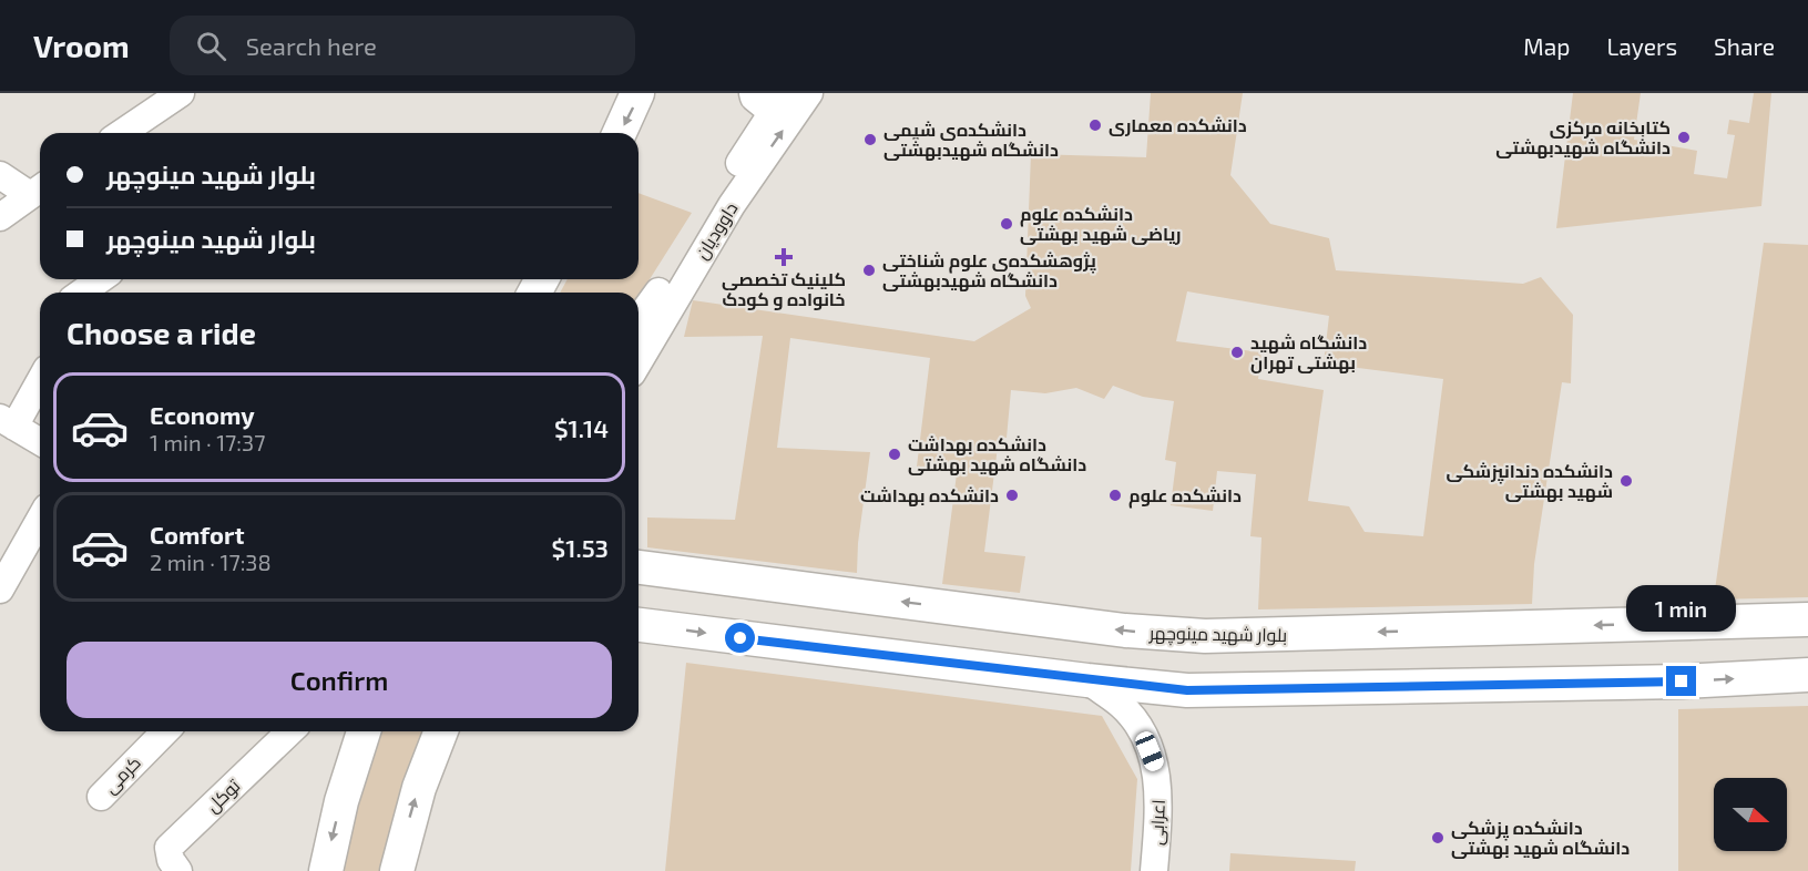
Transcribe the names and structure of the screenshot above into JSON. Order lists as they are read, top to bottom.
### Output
{
  "streets": {
    "main road": ["بلوار شهید مینوچهر"],
    "street": [
      "داوودیان",
      "کرمی",
      "توکل",
      "اعرابی"
    ]
  },
  "places": {
    "other": [
      "دانشکده معماری",
      "کتابخانه مرکزی دانشگاه شهیدبهشتی",
      "دانشکده‌ی شیمی دانشگاه شهیدبهشتی",
      "دانشکده علوم ریاضی شهید بهشتی",
      "پژوهشکده‌ی علوم شناختی دانشگاه شهیدبهشتی",
      "دانشگاه شهید بهشتی تهران",
      "دانشکده بهداشت دانشگاه شهید بهشتی",
      "دانشکده دندانپزشکی شهید بهشتی",
      "دانشکده بهداشت",
      "دانشکده علوم",
      "دانشکده پزشکی دانشگاه شهید بهشتی"
    ],
    "health": ["کلینیک تخصصی خانواده و کودک"]
  },
  "north": "right",
  "page": {
    "header": "Vroom",
    "search": "Search here",
    "nav": ["Map", "Layers", "Share"],
    "banner": ["بلوار شهید مینوچهر", "بلوار شهید مینوچهر"],
    "heading": "Choose a ride",
    "list": [
      {
        "name": "Economy",
        "note": "1 min · 17:37",
        "value": "$1.14"
      },
      {
        "name": "Comfort",
        "note": "2 min · 17:38",
        "value": "$1.53"
      }
    ],
    "bubble": "1 min",
    "buttons": "Confirm"
  }
}
